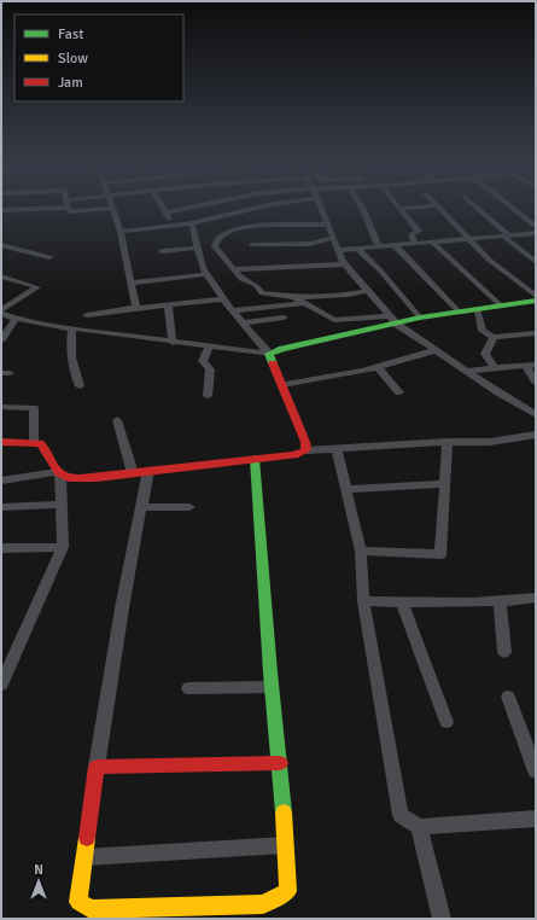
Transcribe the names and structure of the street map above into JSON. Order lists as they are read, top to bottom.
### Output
{
  "legend": ["Fast", "Slow", "Jam"],
  "north": "top"
}
